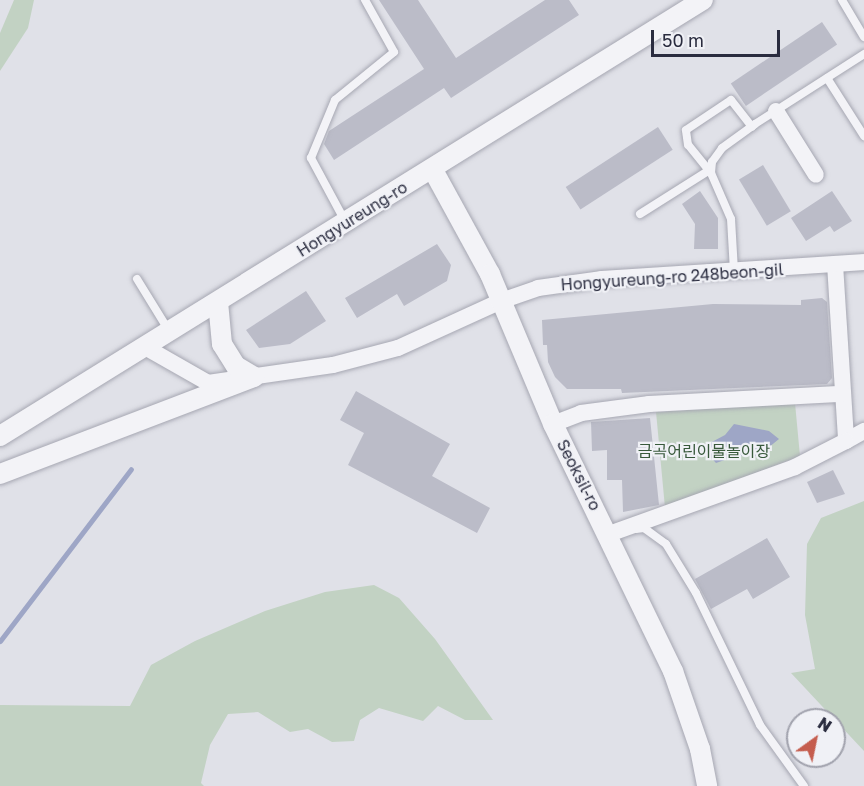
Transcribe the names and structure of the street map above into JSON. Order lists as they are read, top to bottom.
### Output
{
  "streets": {
    "street": ["Hongyureung-ro", "Hongyureung-ro 248beon-gil", "Seoksil-ro"]
  },
  "crossings": [
    ["Hongyureung-ro", "Hongyureung-ro 248beon-gil"],
    ["Hongyureung-ro", "Seoksil-ro"],
    ["Hongyureung-ro 248beon-gil", "Seoksil-ro"]
  ],
  "parks": ["금곡어린이물놀이장"],
  "scale_bar": "50 m",
  "north": "top right"
}
